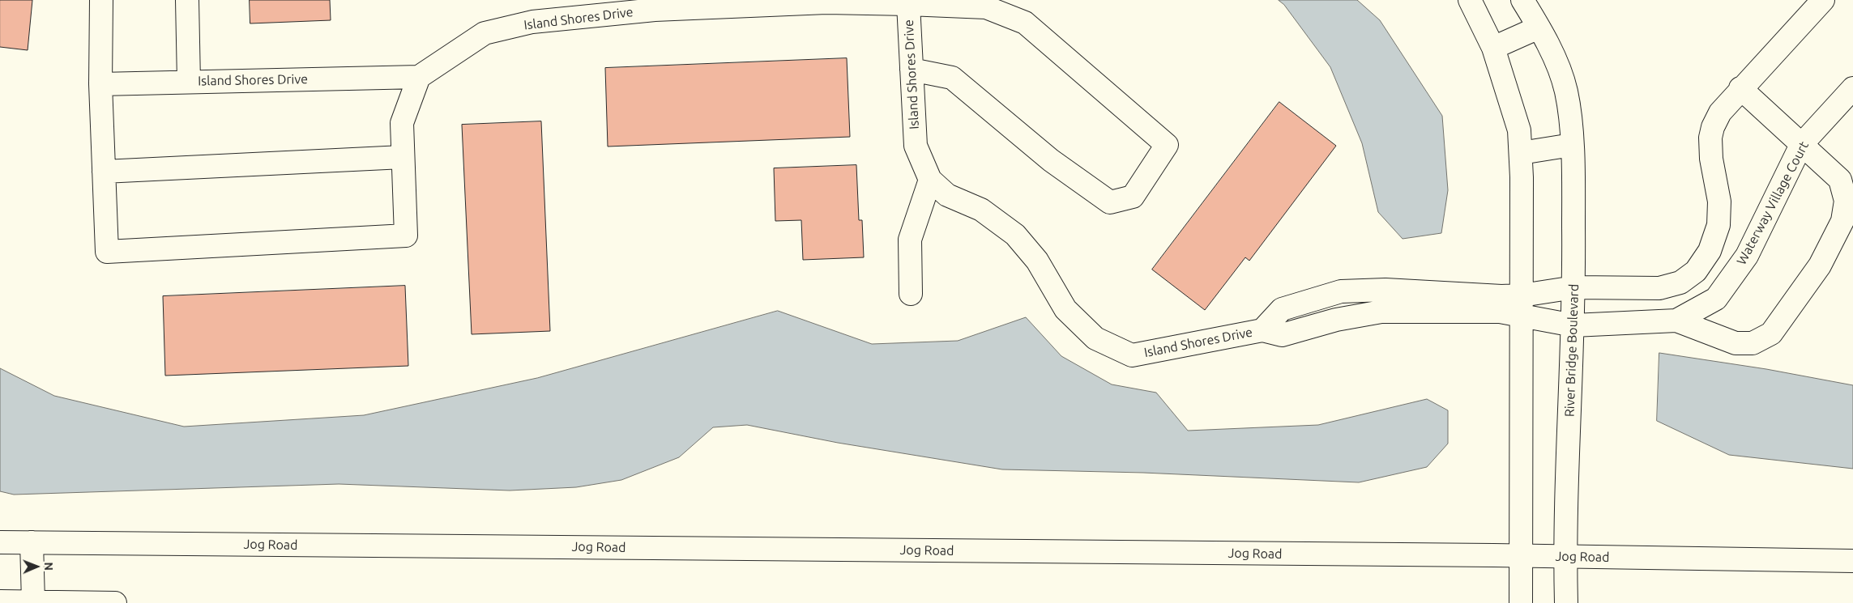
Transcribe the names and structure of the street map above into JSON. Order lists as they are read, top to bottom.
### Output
{
  "streets": {
    "street": [
      "Island Shores Drive",
      "Waterway Village Court",
      "River Bridge Boulevard",
      "Jog Road"
    ]
  },
  "crossings": [
    ["Island Shores Drive", "Waterway Village Court"],
    ["Waterway Village Court", "River Bridge Boulevard"],
    ["River Bridge Boulevard", "Jog Road"]
  ],
  "north": "right"
}
